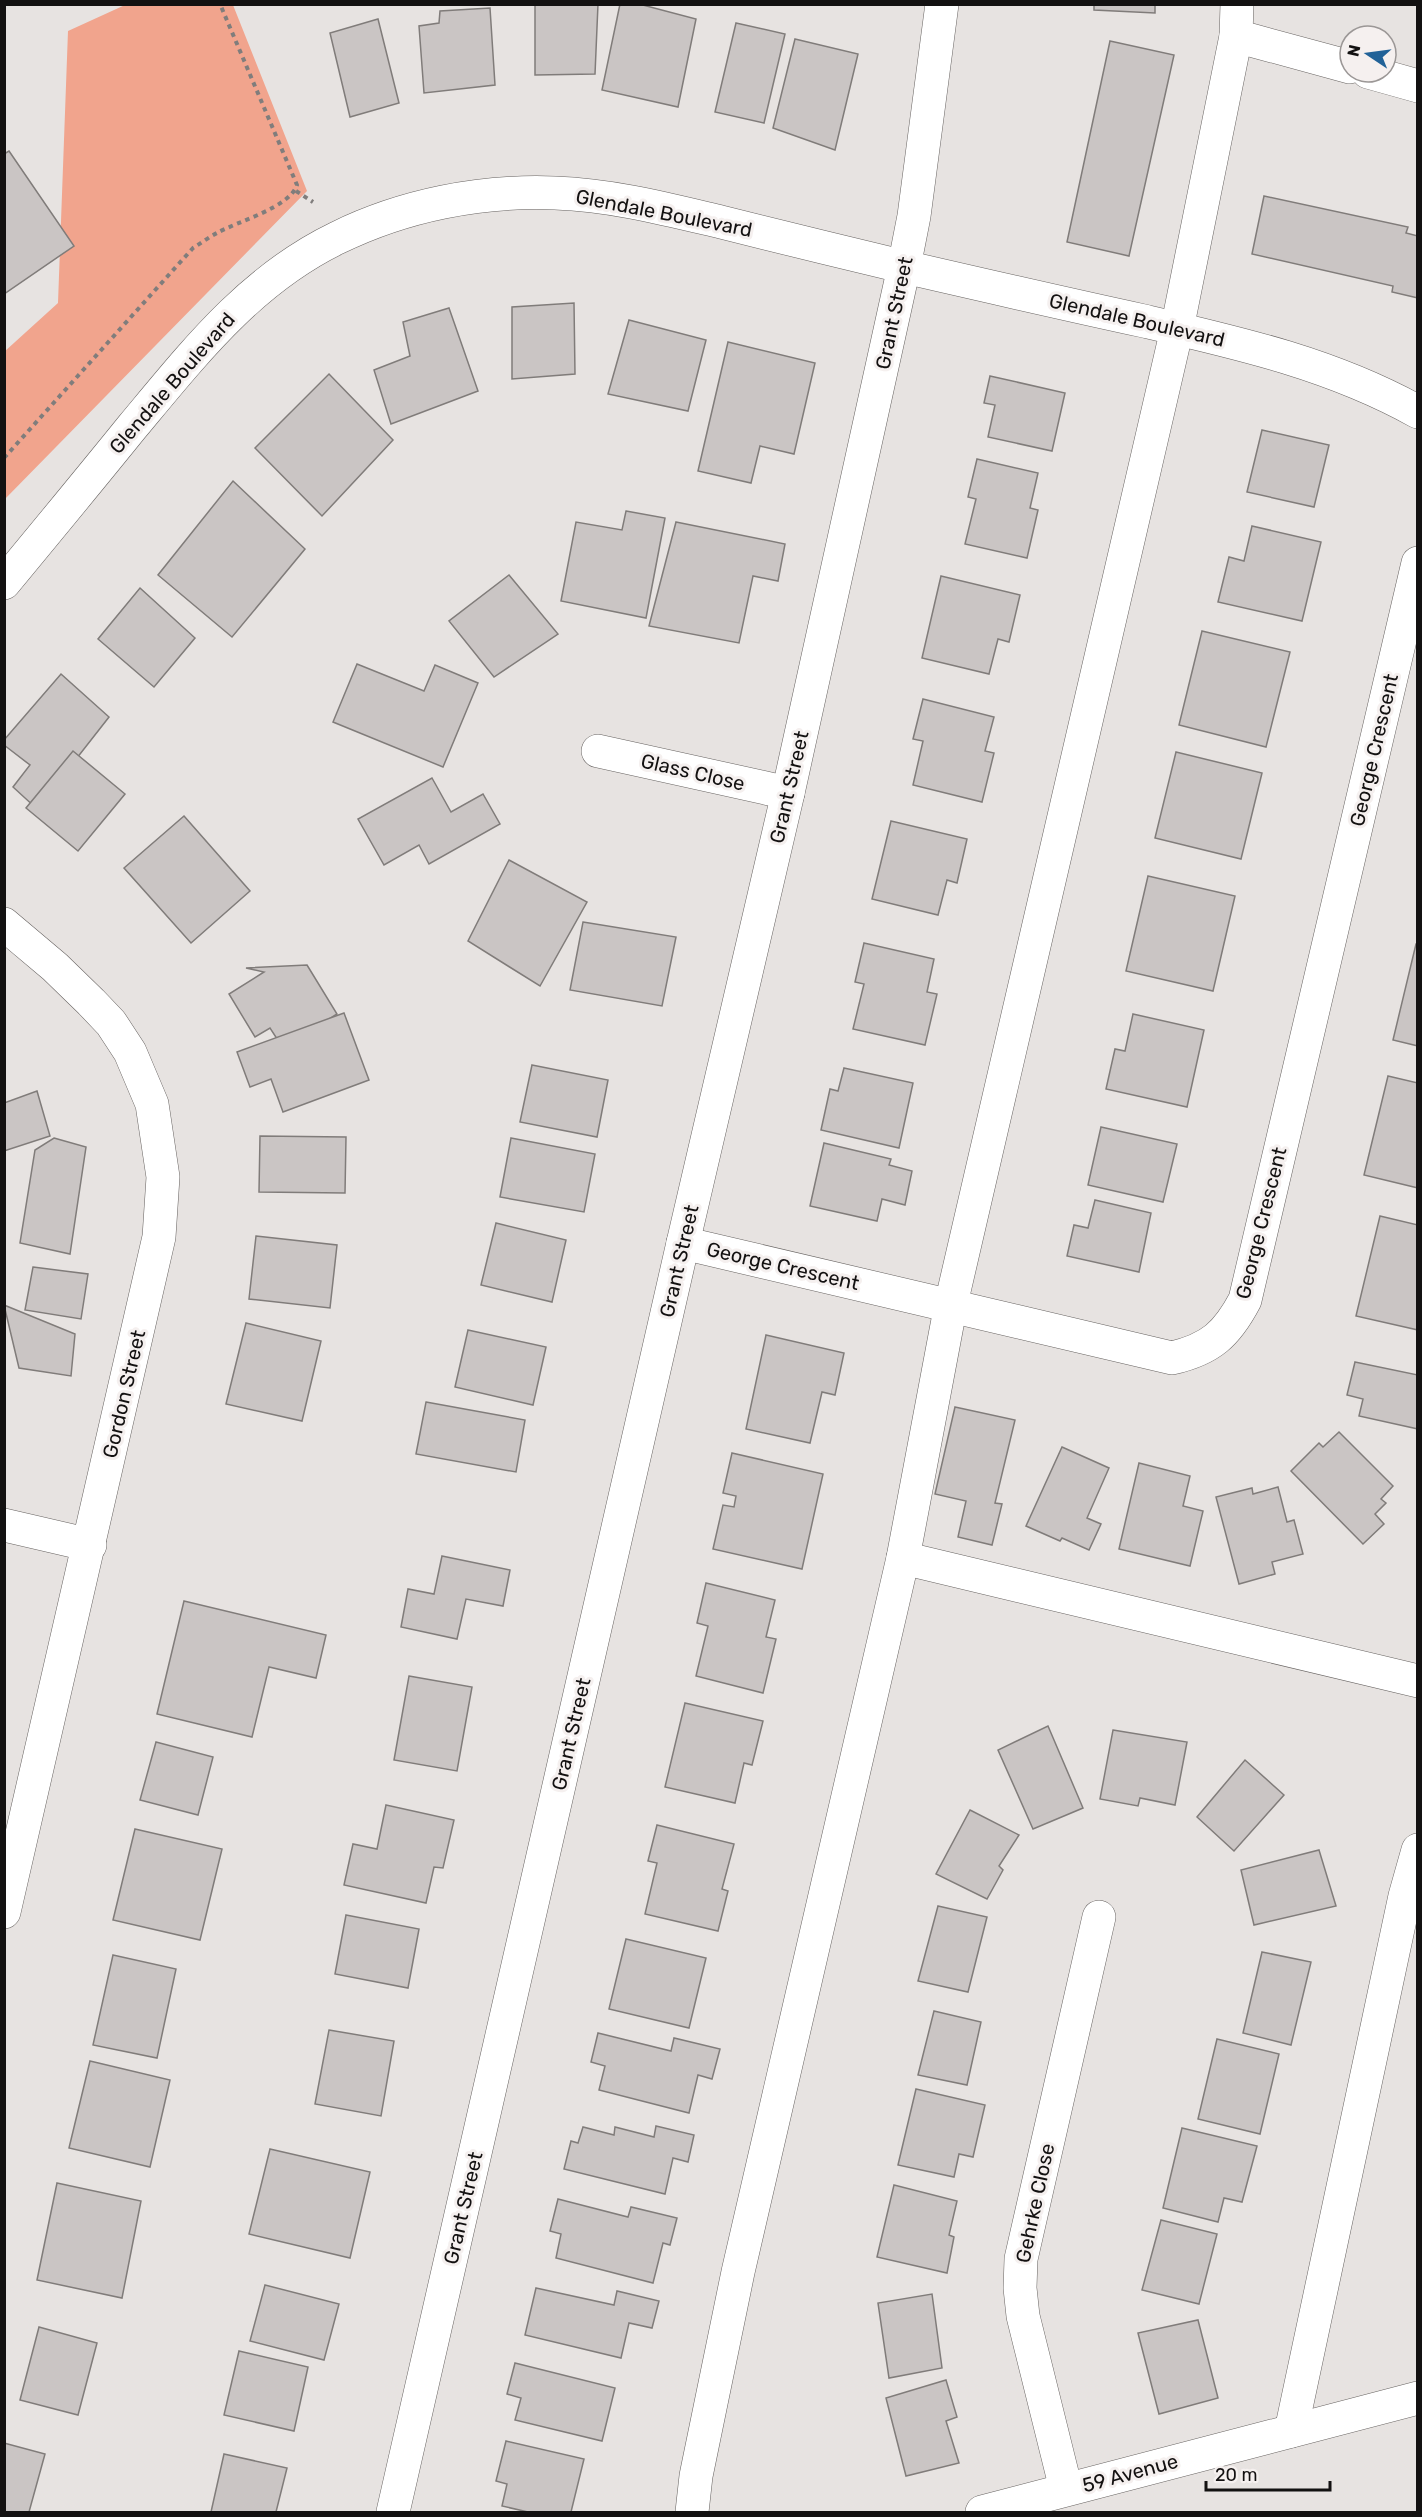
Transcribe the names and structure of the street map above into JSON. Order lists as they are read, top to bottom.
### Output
{
  "streets": {
    "street": [
      "Glendale Boulevard",
      "Grant Street",
      "George Crescent",
      "Glass Close",
      "Gordon Street",
      "Gehrke Close",
      "59 Avenue"
    ]
  },
  "crossings": [
    ["Glendale Boulevard", "Grant Street"],
    ["Grant Street", "George Crescent"],
    ["Grant Street", "Glass Close"],
    ["Gehrke Close", "59 Avenue"]
  ],
  "scale_bar": "20 m",
  "north": "left"
}
